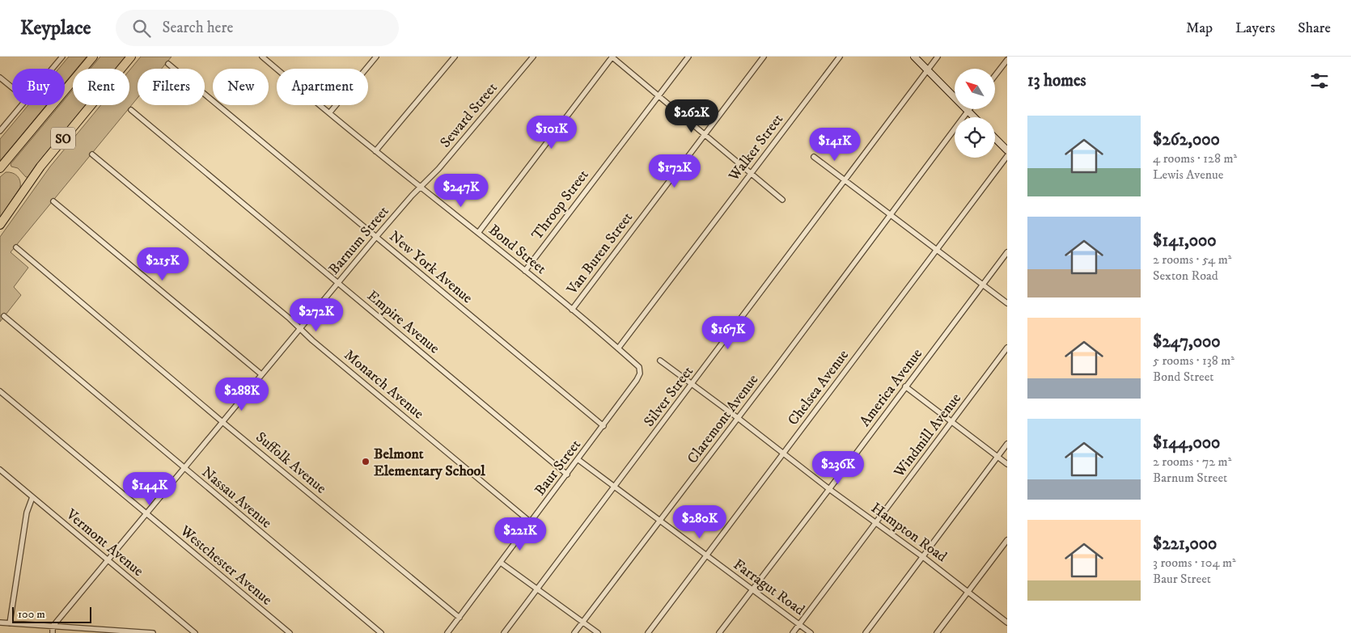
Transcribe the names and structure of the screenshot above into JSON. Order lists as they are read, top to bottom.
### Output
{
  "streets": {
    "highway": ["SO"],
    "street": [
      "Seward Street",
      "Walker Street",
      "Throop Street",
      "Barnum Street",
      "Bond Street",
      "Van Buren Street",
      "New York Avenue",
      "Empire Avenue",
      "Monarch Avenue",
      "Chelsea Avenue",
      "America Avenue",
      "Silver Street",
      "Claremont Avenue",
      "Windmill Avenue",
      "Suffolk Avenue",
      "Baur Street",
      "Nassau Avenue",
      "Hampton Road",
      "Vermont Avenue",
      "Westchester Avenue",
      "Farragut Road"
    ]
  },
  "crossings": [
    ["Seward Street", "Barnum Street"],
    ["Seward Street", "Bond Street"],
    ["Walker Street", "Bond Street"],
    ["Throop Street", "Bond Street"],
    ["Barnum Street", "Bond Street"],
    ["Barnum Street", "New York Avenue"],
    ["Barnum Street", "Empire Avenue"],
    ["Barnum Street", "Monarch Avenue"],
    ["Barnum Street", "Suffolk Avenue"],
    ["Barnum Street", "Nassau Avenue"],
    ["Barnum Street", "Vermont Avenue"],
    ["Barnum Street", "Westchester Avenue"],
    ["Bond Street", "Van Buren Street"],
    ["Bond Street", "Baur Street"],
    ["New York Avenue", "Baur Street"],
    ["Empire Avenue", "Baur Street"],
    ["Monarch Avenue", "Baur Street"],
    ["Chelsea Avenue", "Hampton Road"],
    ["Chelsea Avenue", "Farragut Road"],
    ["America Avenue", "Hampton Road"],
    ["America Avenue", "Farragut Road"],
    ["Silver Street", "Hampton Road"],
    ["Silver Street", "Farragut Road"],
    ["Claremont Avenue", "Hampton Road"],
    ["Claremont Avenue", "Farragut Road"],
    ["Windmill Avenue", "Hampton Road"],
    ["Windmill Avenue", "Farragut Road"],
    ["Suffolk Avenue", "Baur Street"],
    ["Baur Street", "Farragut Road"]
  ],
  "places": ["Belmont Elementary School"],
  "scale_bar": "100 m",
  "north": "top left",
  "page": {
    "header": "Keyplace",
    "search": "Search here",
    "nav": ["Map", "Layers", "Share"],
    "heading": "13 homes",
    "chip": [
      "Buy",
      "Rent",
      "Filters",
      "New",
      "Apartment"
    ],
    "price": [
      "$262K",
      "$101K",
      "$141K",
      "$172K",
      "$247K",
      "$215K",
      "$272K",
      "$167K",
      "$288K",
      "$236K",
      "$144K",
      "$280K",
      "$221K"
    ],
    "list": [
      {
        "name": "$262,000",
        "note": "4 rooms · 128 m² · Lewis Avenue"
      },
      {
        "name": "$141,000",
        "note": "2 rooms · 54 m² · Sexton Road"
      },
      {
        "name": "$247,000",
        "note": "5 rooms · 138 m² · Bond Street"
      },
      {
        "name": "$144,000",
        "note": "2 rooms · 72 m² · Barnum Street"
      },
      {
        "name": "$221,000",
        "note": "3 rooms · 104 m² · Baur Street"
      }
    ],
    "scale": "100 m"
  }
}
